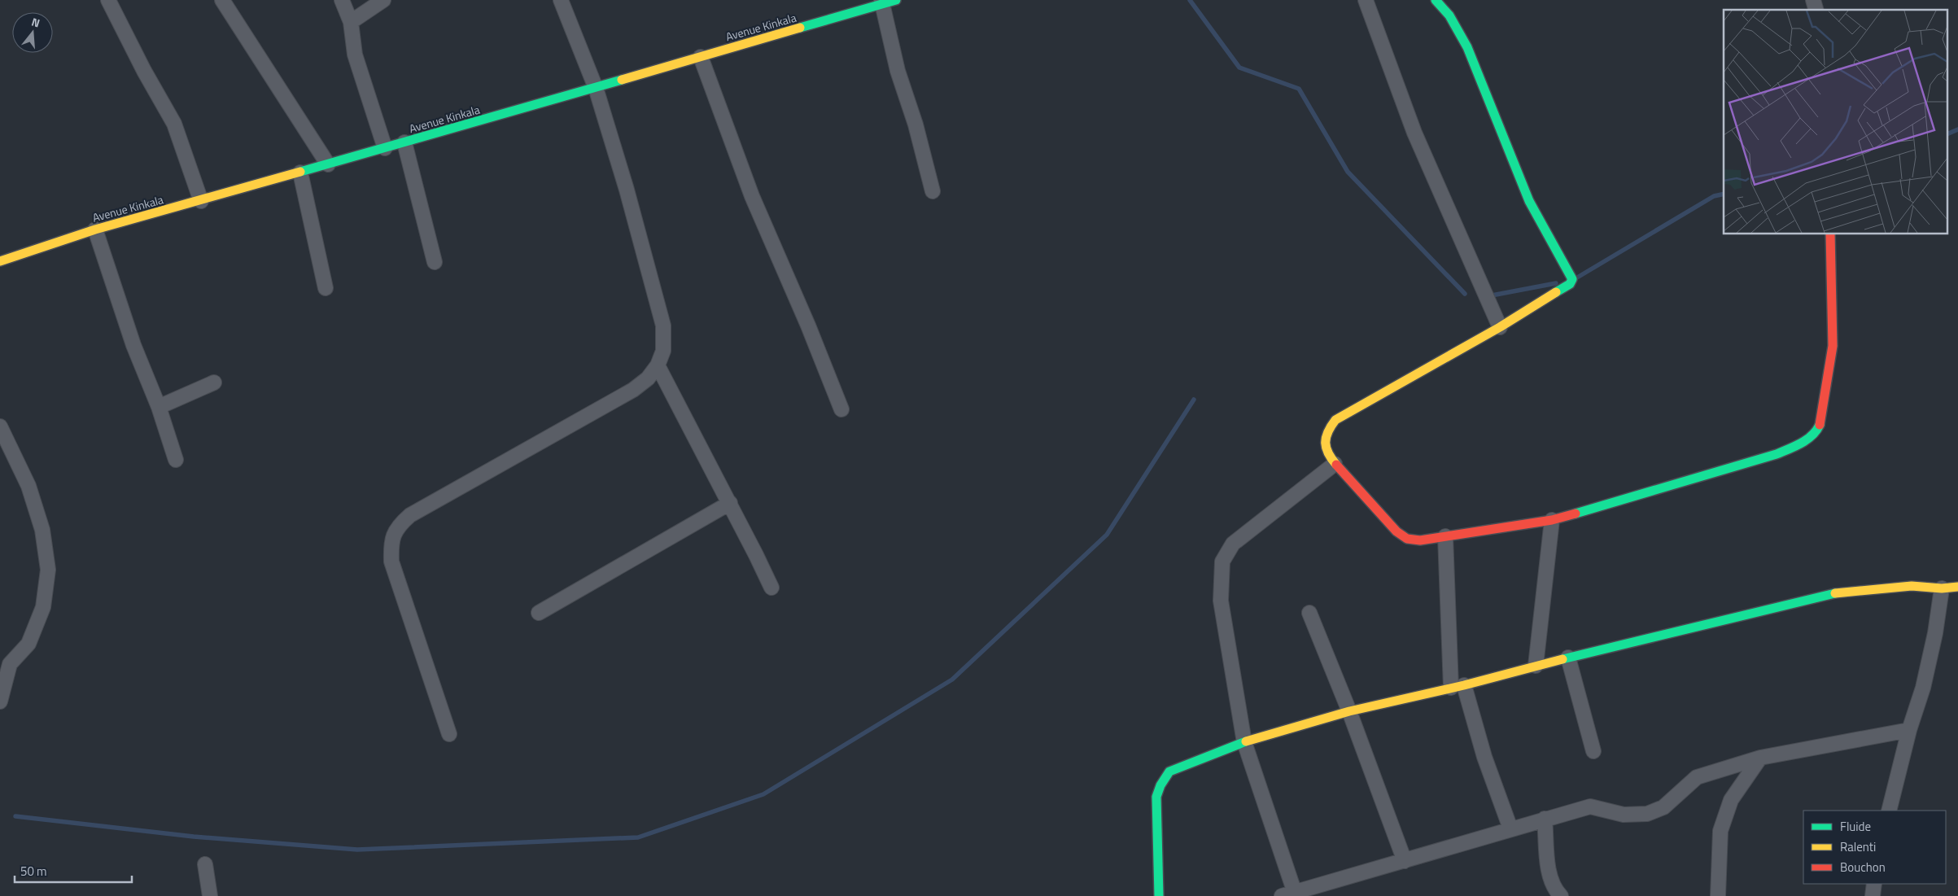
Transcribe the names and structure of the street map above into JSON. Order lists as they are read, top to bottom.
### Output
{
  "streets": {
    "street": ["Avenue Kinkala"]
  },
  "legend": ["Fluide", "Ralenti", "Bouchon"],
  "scale_bar": "50 m",
  "north": "top"
}
